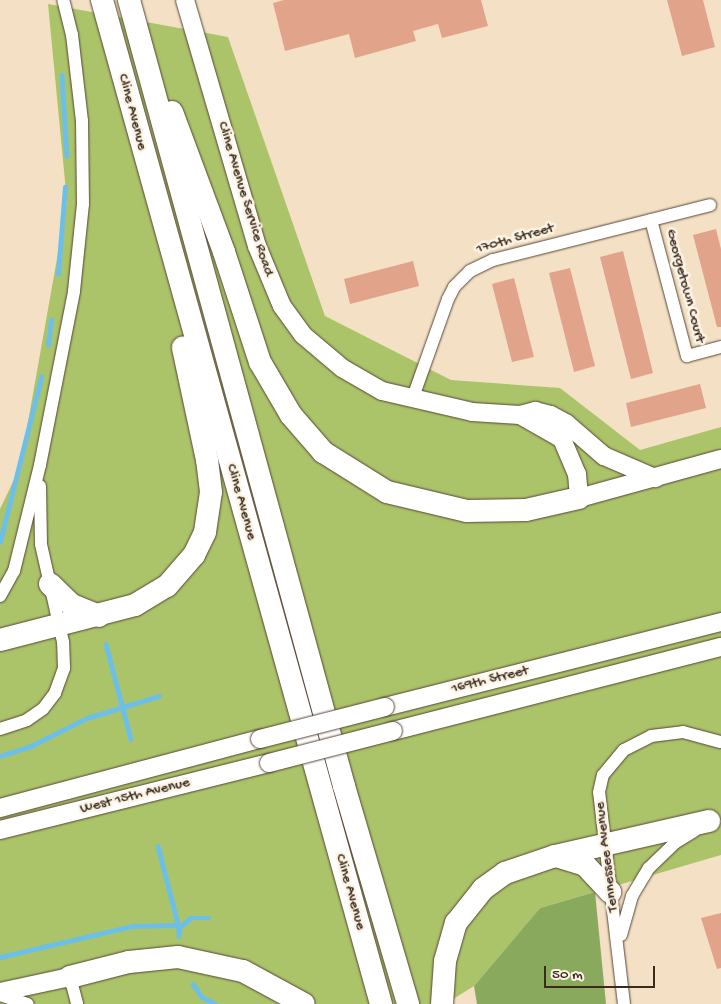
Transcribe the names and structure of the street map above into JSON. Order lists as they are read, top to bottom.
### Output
{
  "streets": {
    "highway": ["Cline Avenue"],
    "main road": ["Cline Avenue Service Road", "169th Street", "West 15th Avenue"],
    "street": ["170th Street", "Georgetown Court", "Tennessee Avenue"]
  },
  "crossings": [
    ["Cline Avenue Service Road", "170th Street"],
    ["170th Street", "Georgetown Court"],
    ["169th Street", "West 15th Avenue"]
  ],
  "scale_bar": "50 m"
}
